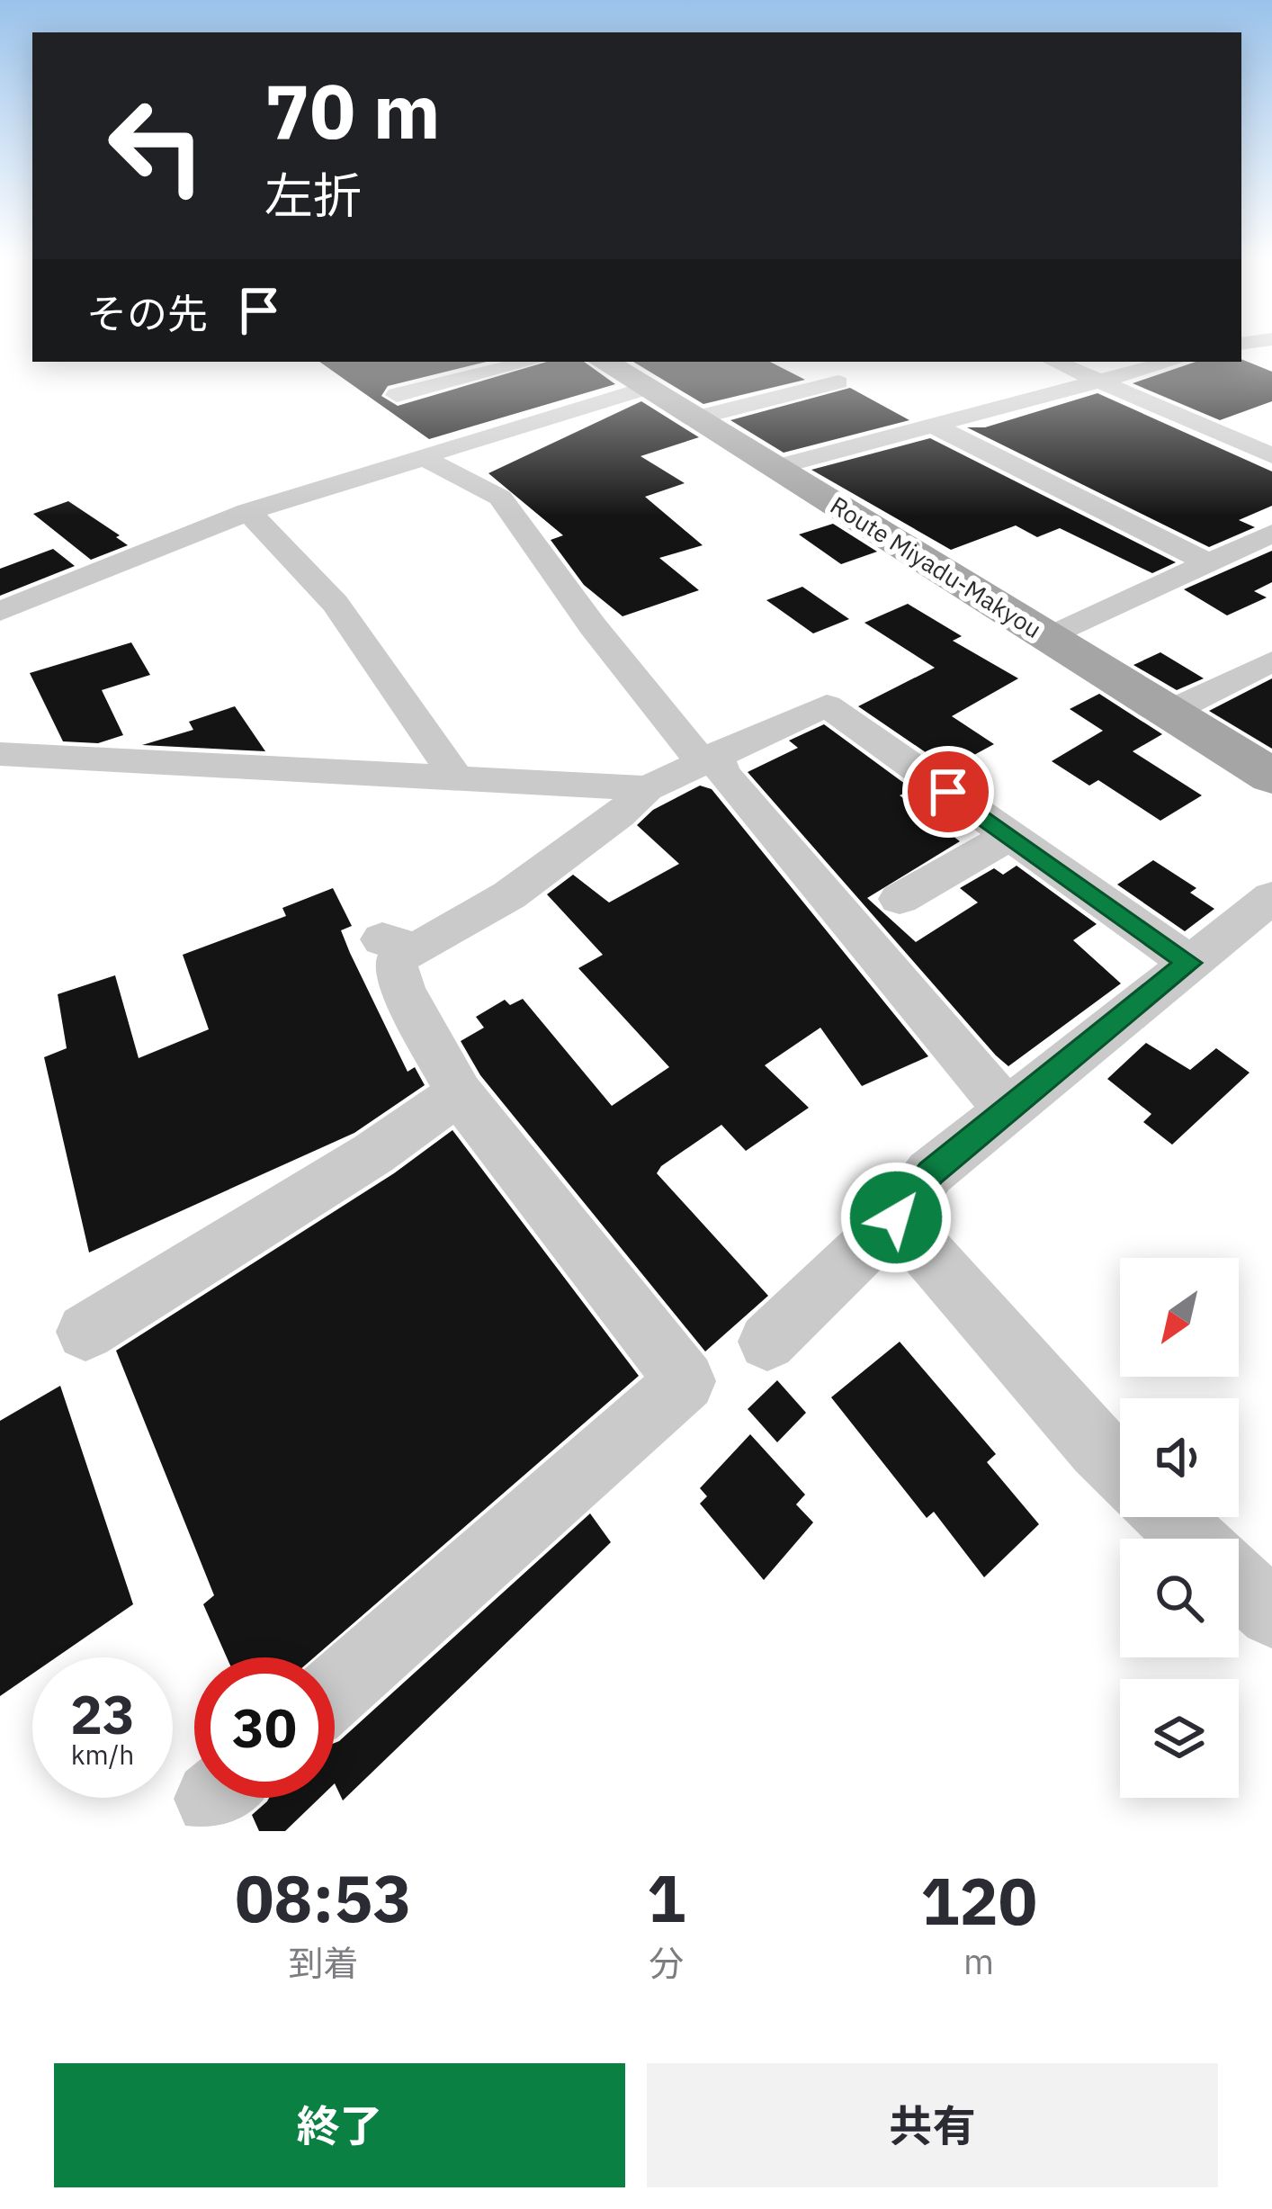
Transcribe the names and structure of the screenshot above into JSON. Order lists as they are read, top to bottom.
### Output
{
  "streets": {
    "main road": ["Route Miyadu-Makyou"]
  },
  "north": "bottom left",
  "page": {
    "turn": ["70 m", "左折"],
    "then": "その先",
    "speed": "23 km/h",
    "limit": "30",
    "eta": [
      "08:53",
      "到着",
      "1",
      "分",
      "120",
      "m"
    ],
    "buttons": ["終了", "共有"]
  }
}
